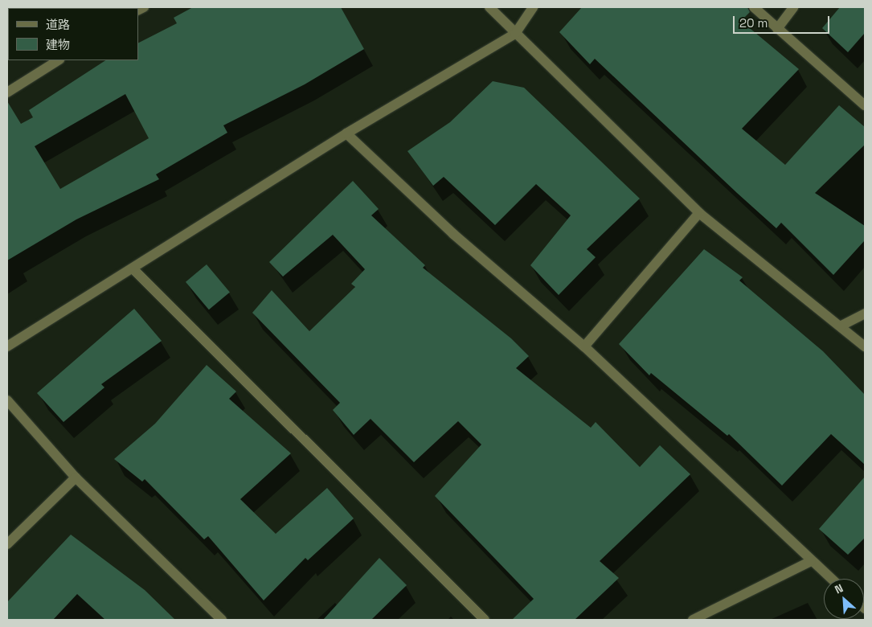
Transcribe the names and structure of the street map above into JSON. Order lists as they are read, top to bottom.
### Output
{
  "legend": ["道路", "建物"],
  "scale_bar": "20 m",
  "north": "top left"
}
